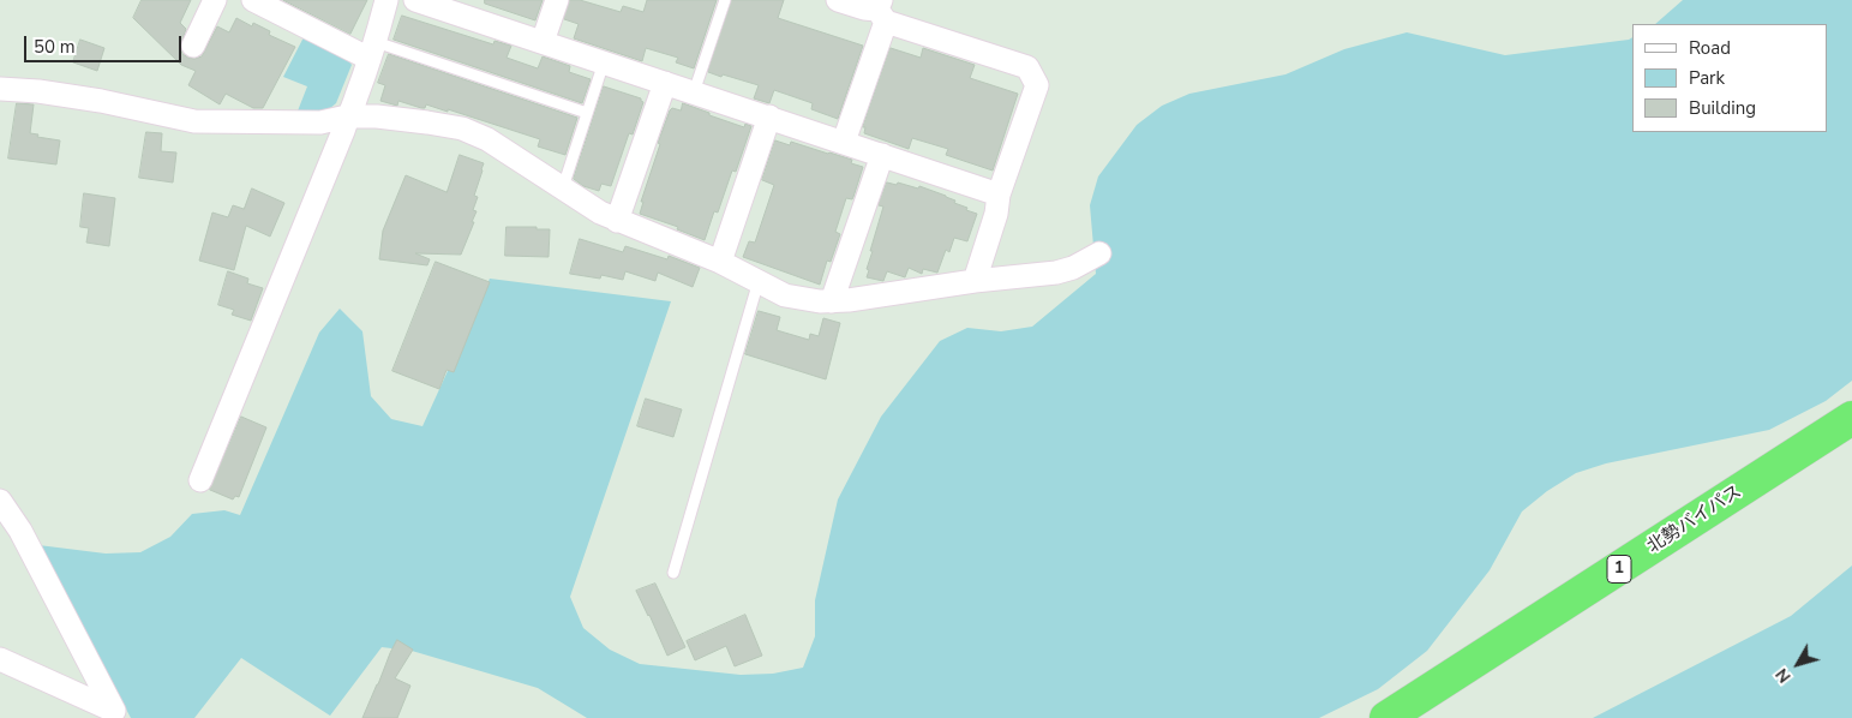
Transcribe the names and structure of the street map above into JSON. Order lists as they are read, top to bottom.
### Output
{
  "streets": {
    "highway": ["北勢バイパス", "1"]
  },
  "legend": ["Road", "Park", "Building"],
  "scale_bar": "50 m",
  "north": "bottom left"
}
